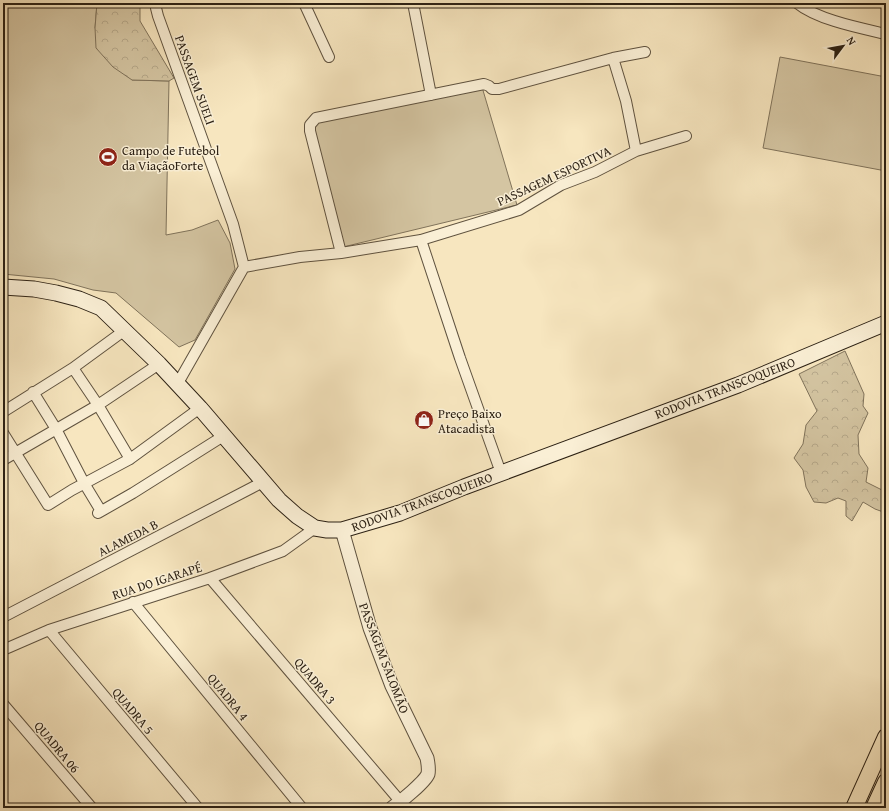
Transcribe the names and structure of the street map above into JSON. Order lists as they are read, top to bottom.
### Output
{
  "streets": {
    "main road": ["RODOVIA TRANSCOQUEIRO"],
    "street": [
      "PASSAGEM SUELI",
      "PASSAGEM ESPORTIVA",
      "ALAMEDA B",
      "RUA DO IGARAPÉ",
      "PASSAGEM SALOMÃO",
      "QUADRA 3",
      "QUADRA 4",
      "QUADRA 5",
      "QUADRA 06"
    ]
  },
  "crossings": [
    ["PASSAGEM SUELI", "PASSAGEM ESPORTIVA"],
    ["RODOVIA TRANSCOQUEIRO", "ALAMEDA B"],
    ["RODOVIA TRANSCOQUEIRO", "RUA DO IGARAPÉ"],
    ["RODOVIA TRANSCOQUEIRO", "PASSAGEM SALOMÃO"],
    ["RUA DO IGARAPÉ", "QUADRA 3"],
    ["RUA DO IGARAPÉ", "QUADRA 4"],
    ["RUA DO IGARAPÉ", "QUADRA 5"],
    ["PASSAGEM SALOMÃO", "QUADRA 3"]
  ],
  "places": {
    "sports": ["Campo de Futebol da ViaçãoForte"],
    "shop": ["Preço Baixo Atacadista"]
  },
  "north": "top right"
}
